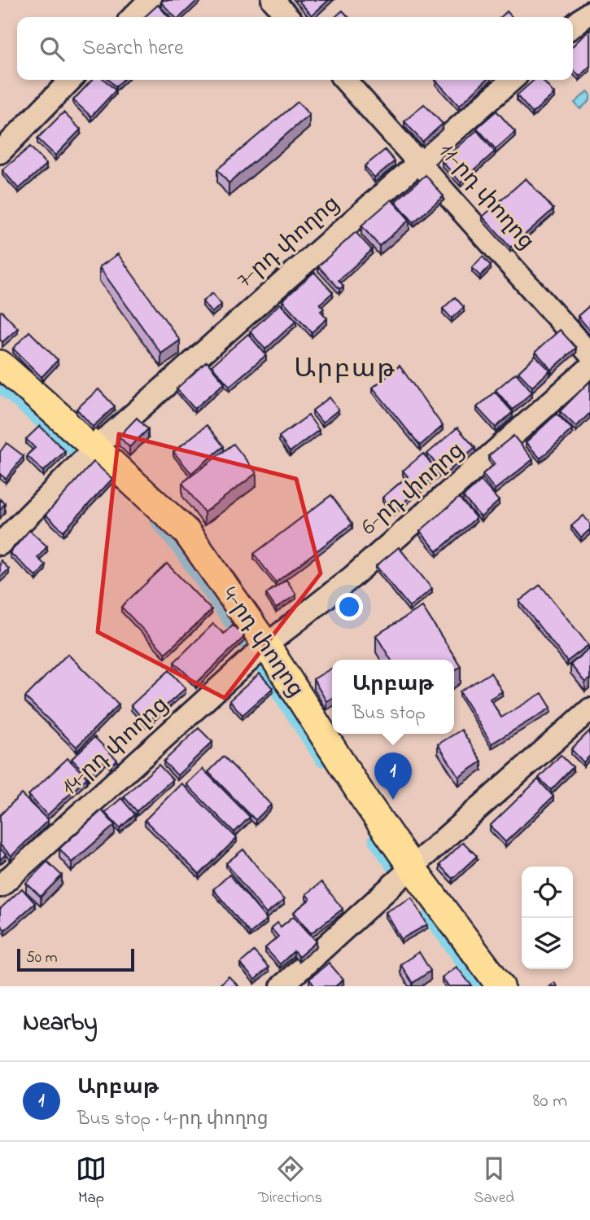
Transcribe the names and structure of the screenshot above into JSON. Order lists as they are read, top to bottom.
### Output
{
  "streets": {
    "main road": ["4-րդ փողոց"],
    "street": [
      "11-րդ փողոց",
      "7-րդ փողոց",
      "6-րդ փողոց",
      "14-րդ փողոց"
    ]
  },
  "crossings": [
    ["11-րդ փողոց", "7-րդ փողոց"],
    ["7-րդ փողոց", "4-րդ փողոց"],
    ["6-րդ փողոց", "4-րդ փողոց"],
    ["6-րդ փողոց", "14-րդ փողոց"],
    ["4-րդ փողոց", "14-րդ փողոց"]
  ],
  "districts": ["Արբաթ"],
  "scale_bar": "50 m",
  "page": {
    "search": "Search here",
    "popup": ["Արբաթ", "Bus stop"],
    "pins": "1",
    "scale": "50 m",
    "heading": "Nearby",
    "list": [
      {
        "mark": "1",
        "name": "Արբաթ",
        "note": "Bus stop · 4-րդ փողոց",
        "value": "80 m"
      }
    ],
    "nav": ["Map", "Directions", "Saved"]
  }
}
